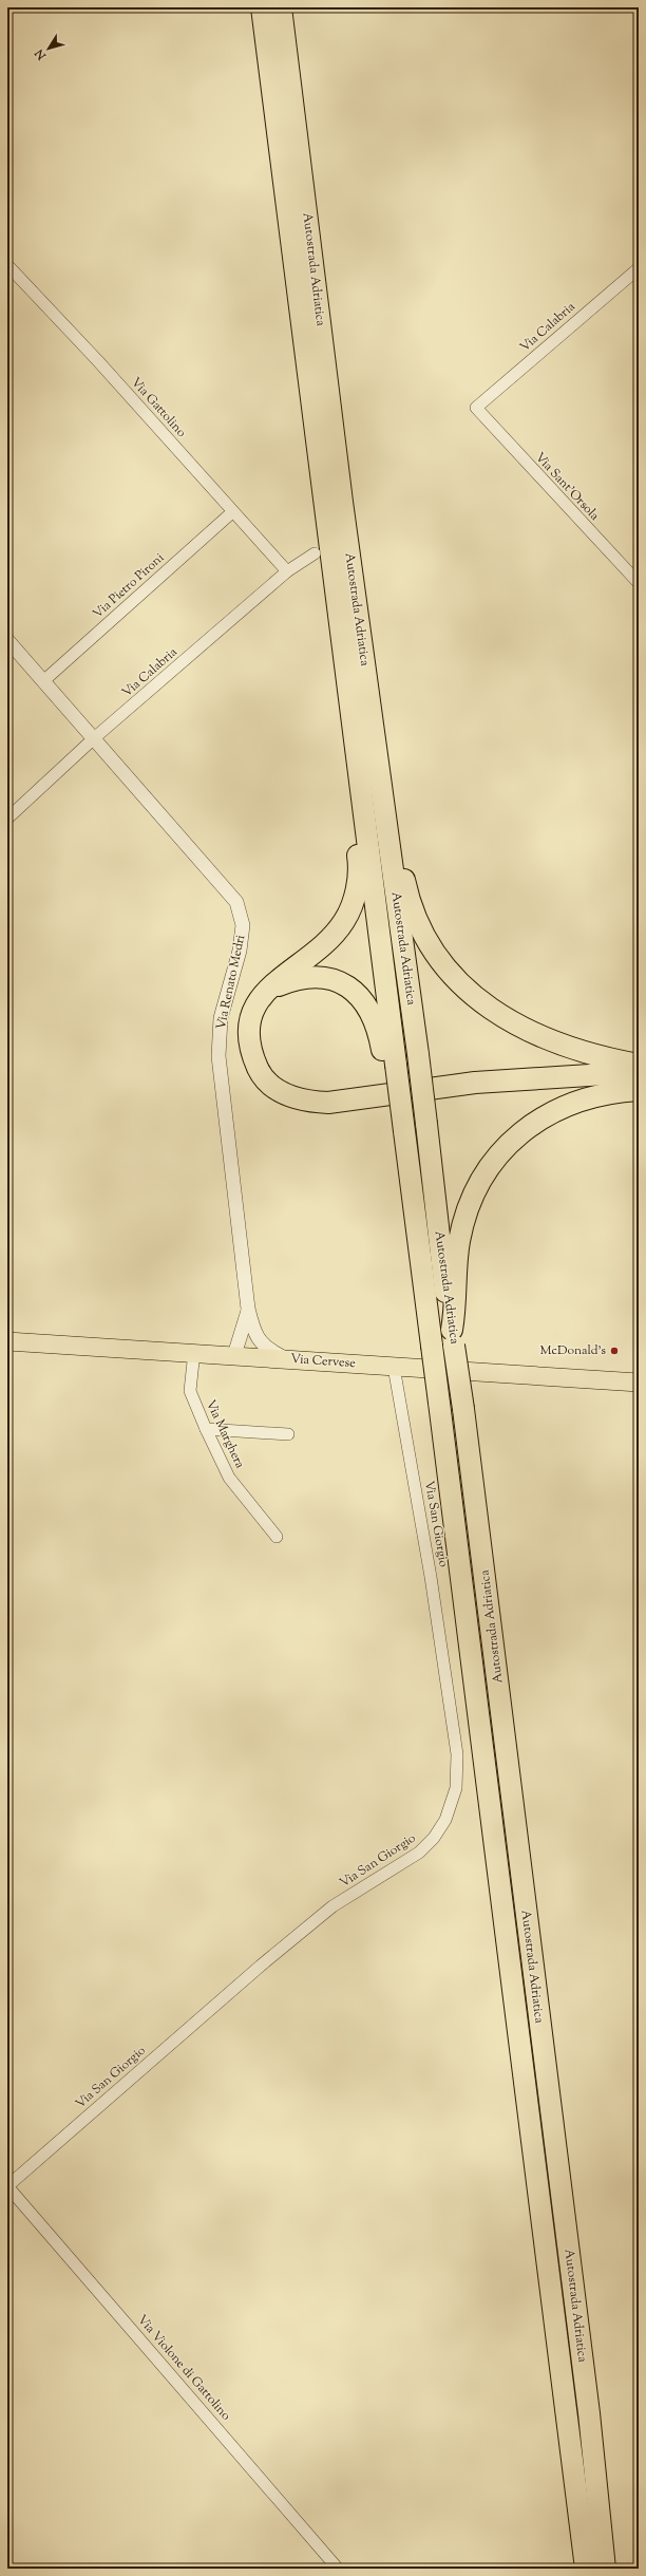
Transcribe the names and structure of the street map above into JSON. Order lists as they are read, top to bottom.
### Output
{
  "streets": {
    "highway": ["Autostrada Adriatica"],
    "main road": ["Via Cervese"],
    "street": [
      "Via Calabria",
      "Via Gattolino",
      "Via Sant'Orsola",
      "Via Pietro Pironi",
      "Via Renato Medri",
      "Via Marghera",
      "Via San Giorgio",
      "Via Violone di Gattolino"
    ]
  },
  "crossings": [
    ["Via Calabria", "Via Gattolino"],
    ["Via Calabria", "Via Sant'Orsola"],
    ["Via Calabria", "Via Renato Medri"],
    ["Via Gattolino", "Via Pietro Pironi"],
    ["Via Pietro Pironi", "Via Renato Medri"],
    ["Via Renato Medri", "Via Cervese"],
    ["Via Cervese", "Via Marghera"],
    ["Via Cervese", "Via San Giorgio"],
    ["Via San Giorgio", "Via Violone di Gattolino"]
  ],
  "places": ["McDonald's"],
  "north": "bottom left"
}
